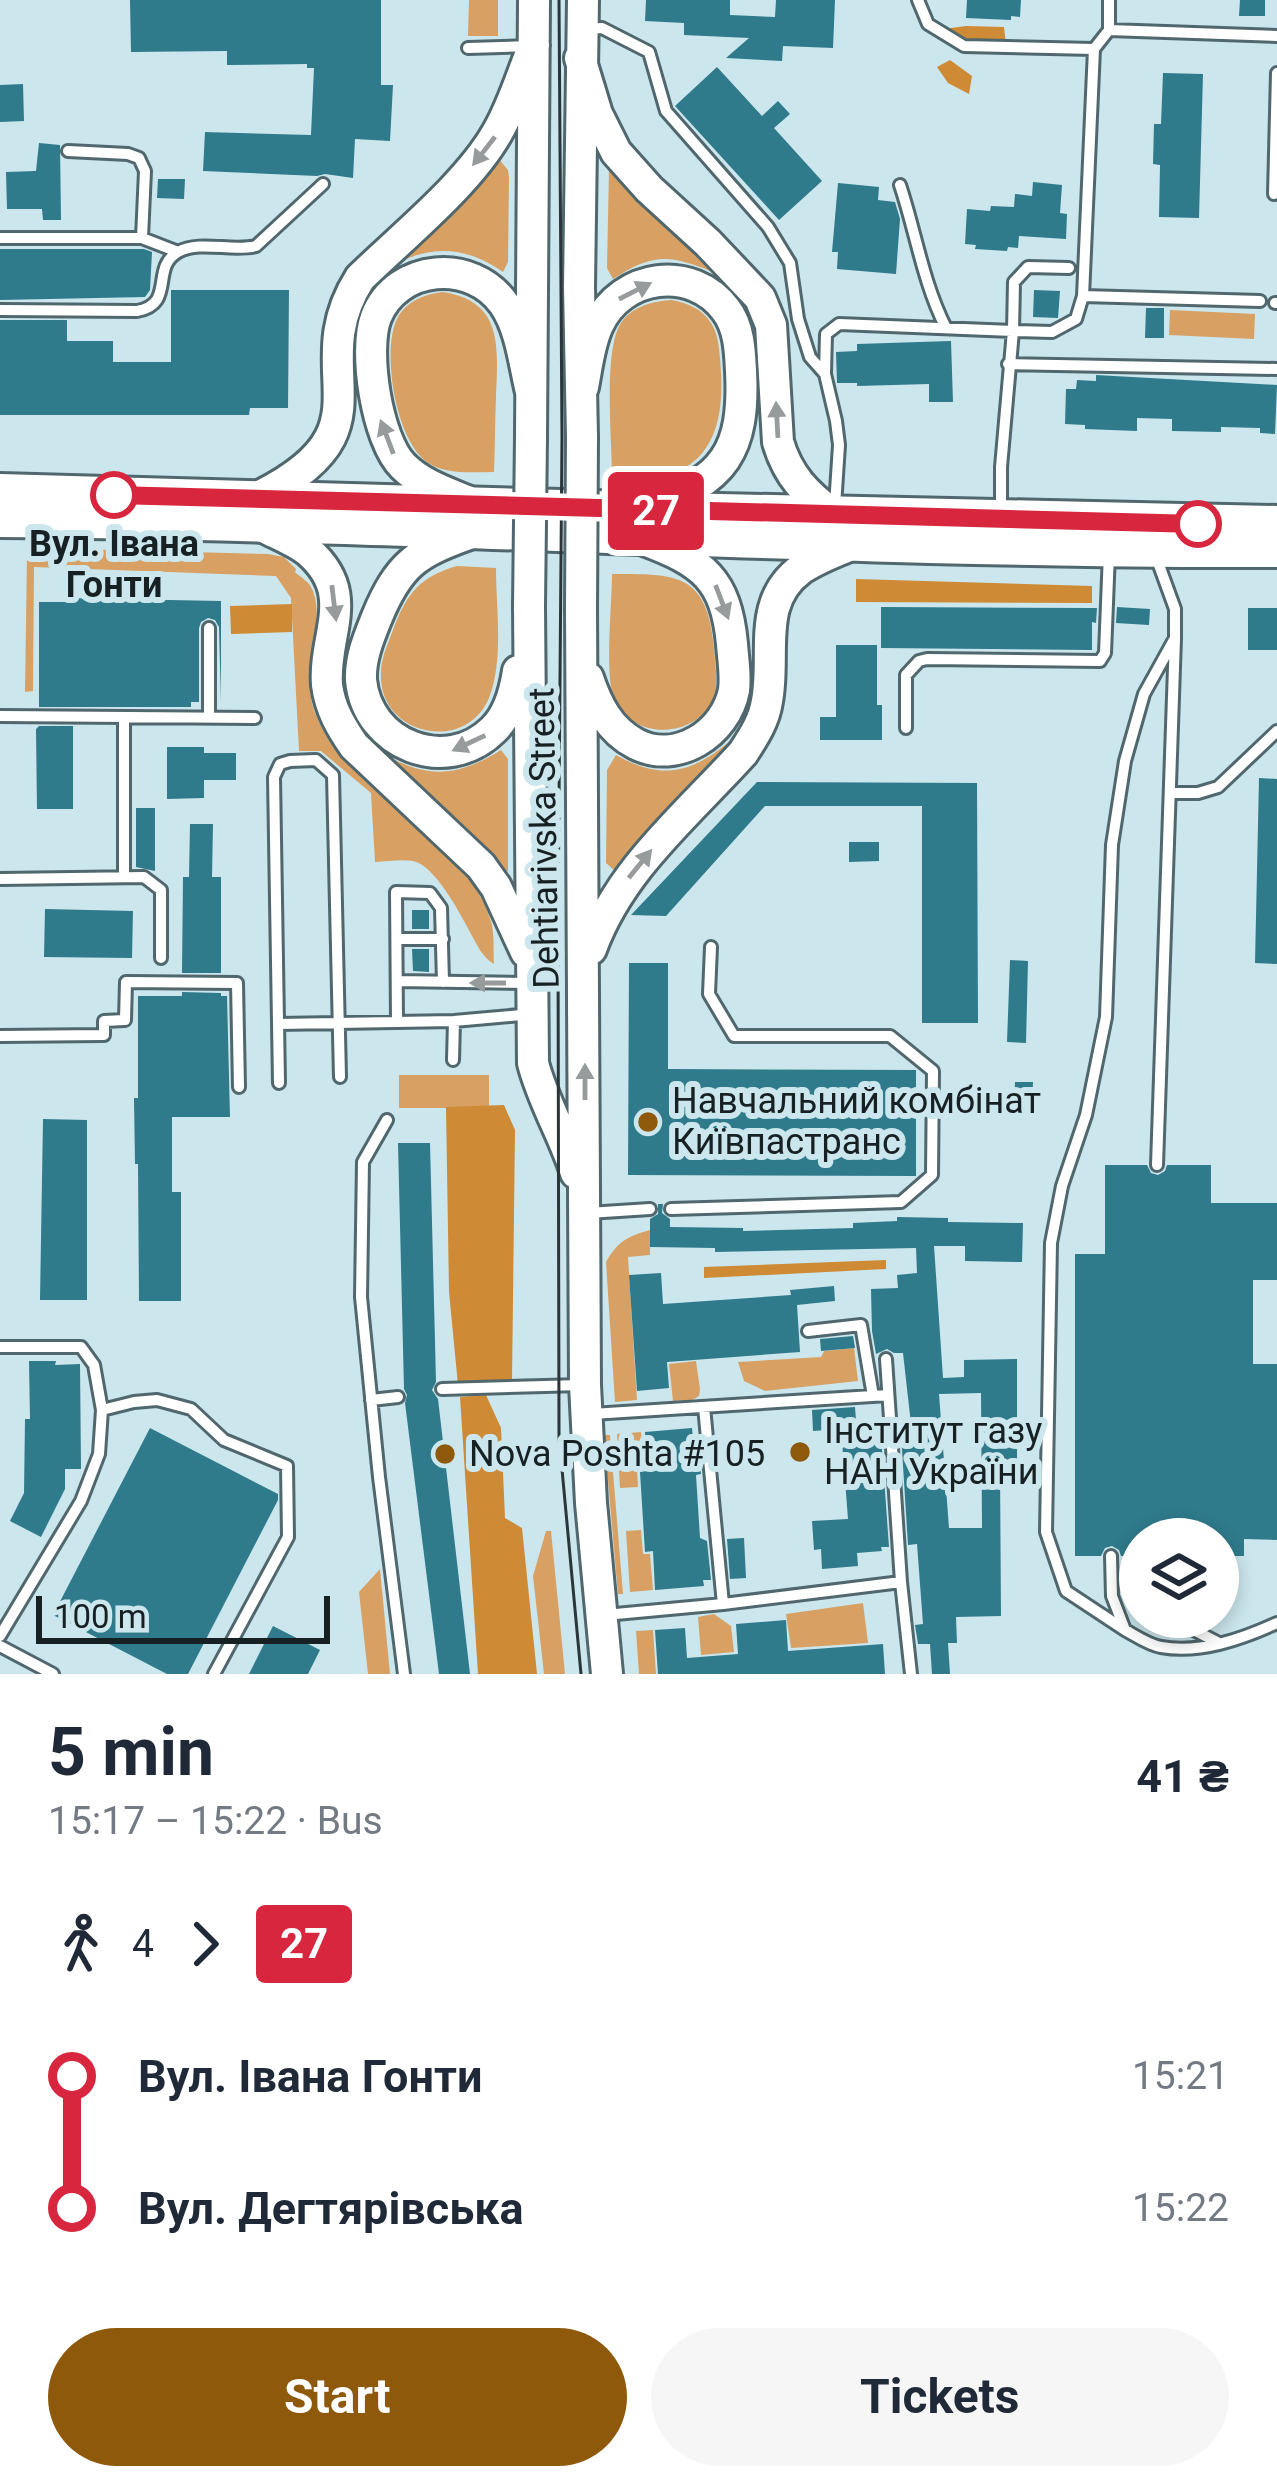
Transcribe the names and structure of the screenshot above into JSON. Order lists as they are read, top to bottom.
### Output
{
  "streets": {
    "main road": ["Dehtiarivska Street"]
  },
  "places": [
    "Вул. Івана Гонти",
    "Навчальний комбінат Київпастранс",
    "Інститут газу НАН України",
    "Nova Poshta #105"
  ],
  "lines": ["bus line 27"],
  "scale_bar": "100 m",
  "page": {
    "on_map": "27",
    "scale": "100 m",
    "heading": ["5 min", "15:17 – 15:22 · Bus", "41 ₴"],
    "legs": ["4", "27"],
    "list": [
      {
        "name": "Вул. Івана Гонти",
        "value": "15:21"
      },
      {
        "name": "Вул. Дегтярівська",
        "value": "15:22"
      }
    ],
    "buttons": ["Start", "Tickets"]
  }
}
